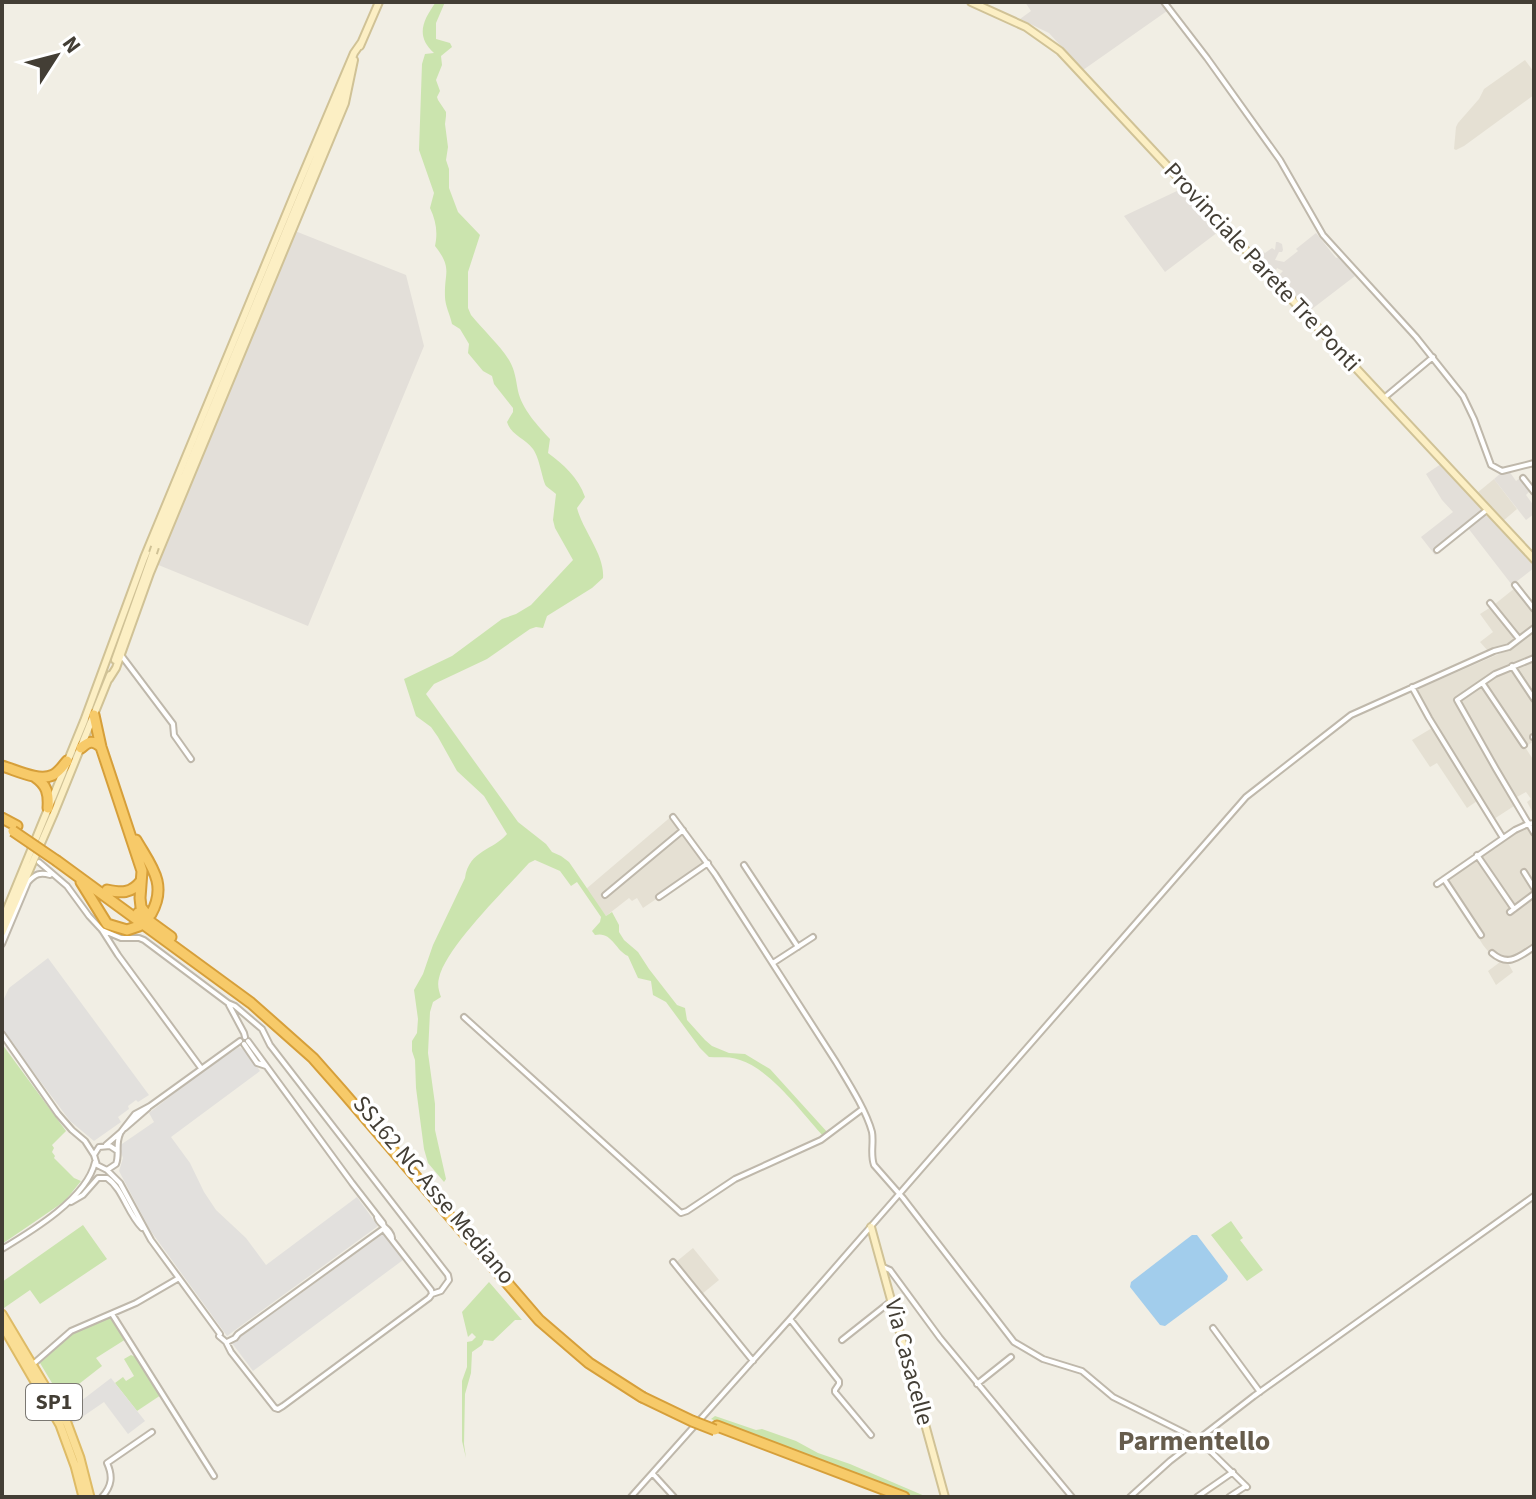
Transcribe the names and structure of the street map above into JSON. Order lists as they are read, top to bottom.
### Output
{
  "streets": {
    "highway": ["SS162 NC Asse Mediano"],
    "main road": ["Provinciale Parete Tre Ponti", "Via Casacelle", "SP1"]
  },
  "districts": ["Parmentello"],
  "north": "top right"
}
